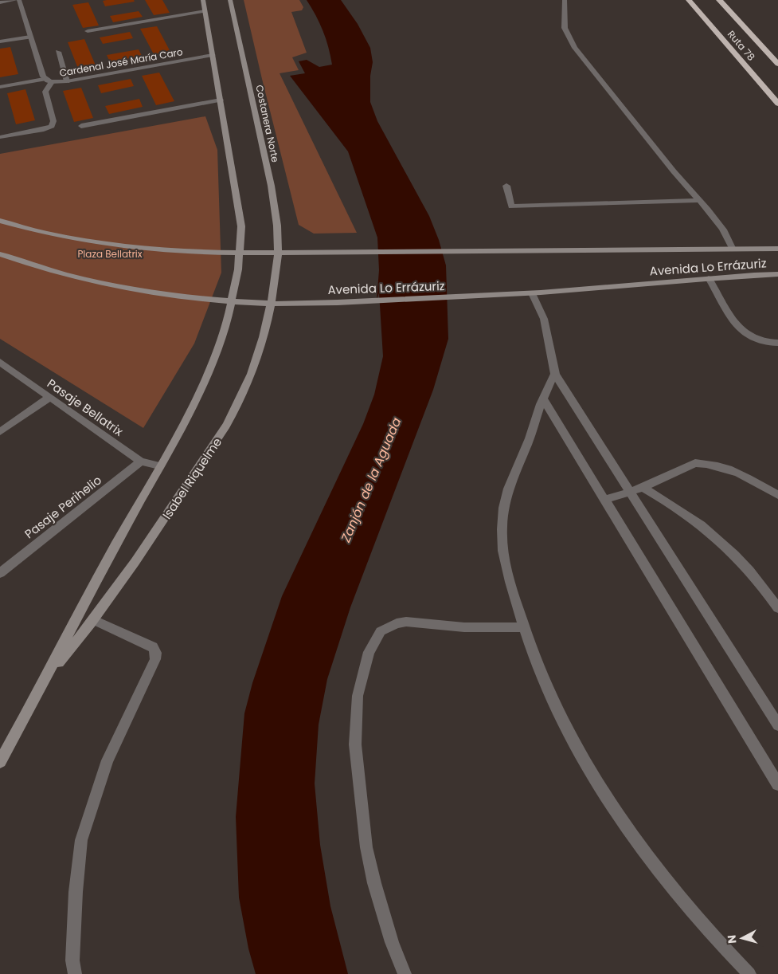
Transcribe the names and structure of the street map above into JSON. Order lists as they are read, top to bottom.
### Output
{
  "streets": {
    "highway": ["Ruta 78"],
    "street": [
      "Cardenal José María Caro",
      "Costanera Norte",
      "Avenida Lo Errázuriz",
      "Pasaje Bellatrix",
      "Isabel Riquelme",
      "Pasaje Perihelio"
    ]
  },
  "crossings": [
    ["Costanera Norte", "Avenida Lo Errázuriz"],
    ["Costanera Norte", "Isabel Riquelme"],
    ["Avenida Lo Errázuriz", "Isabel Riquelme"],
    ["Pasaje Bellatrix", "Isabel Riquelme"],
    ["Pasaje Bellatrix", "Pasaje Perihelio"]
  ],
  "water": ["Zanjón de la Aguada"],
  "parks": ["Plaza Bellatrix"],
  "north": "left"
}
